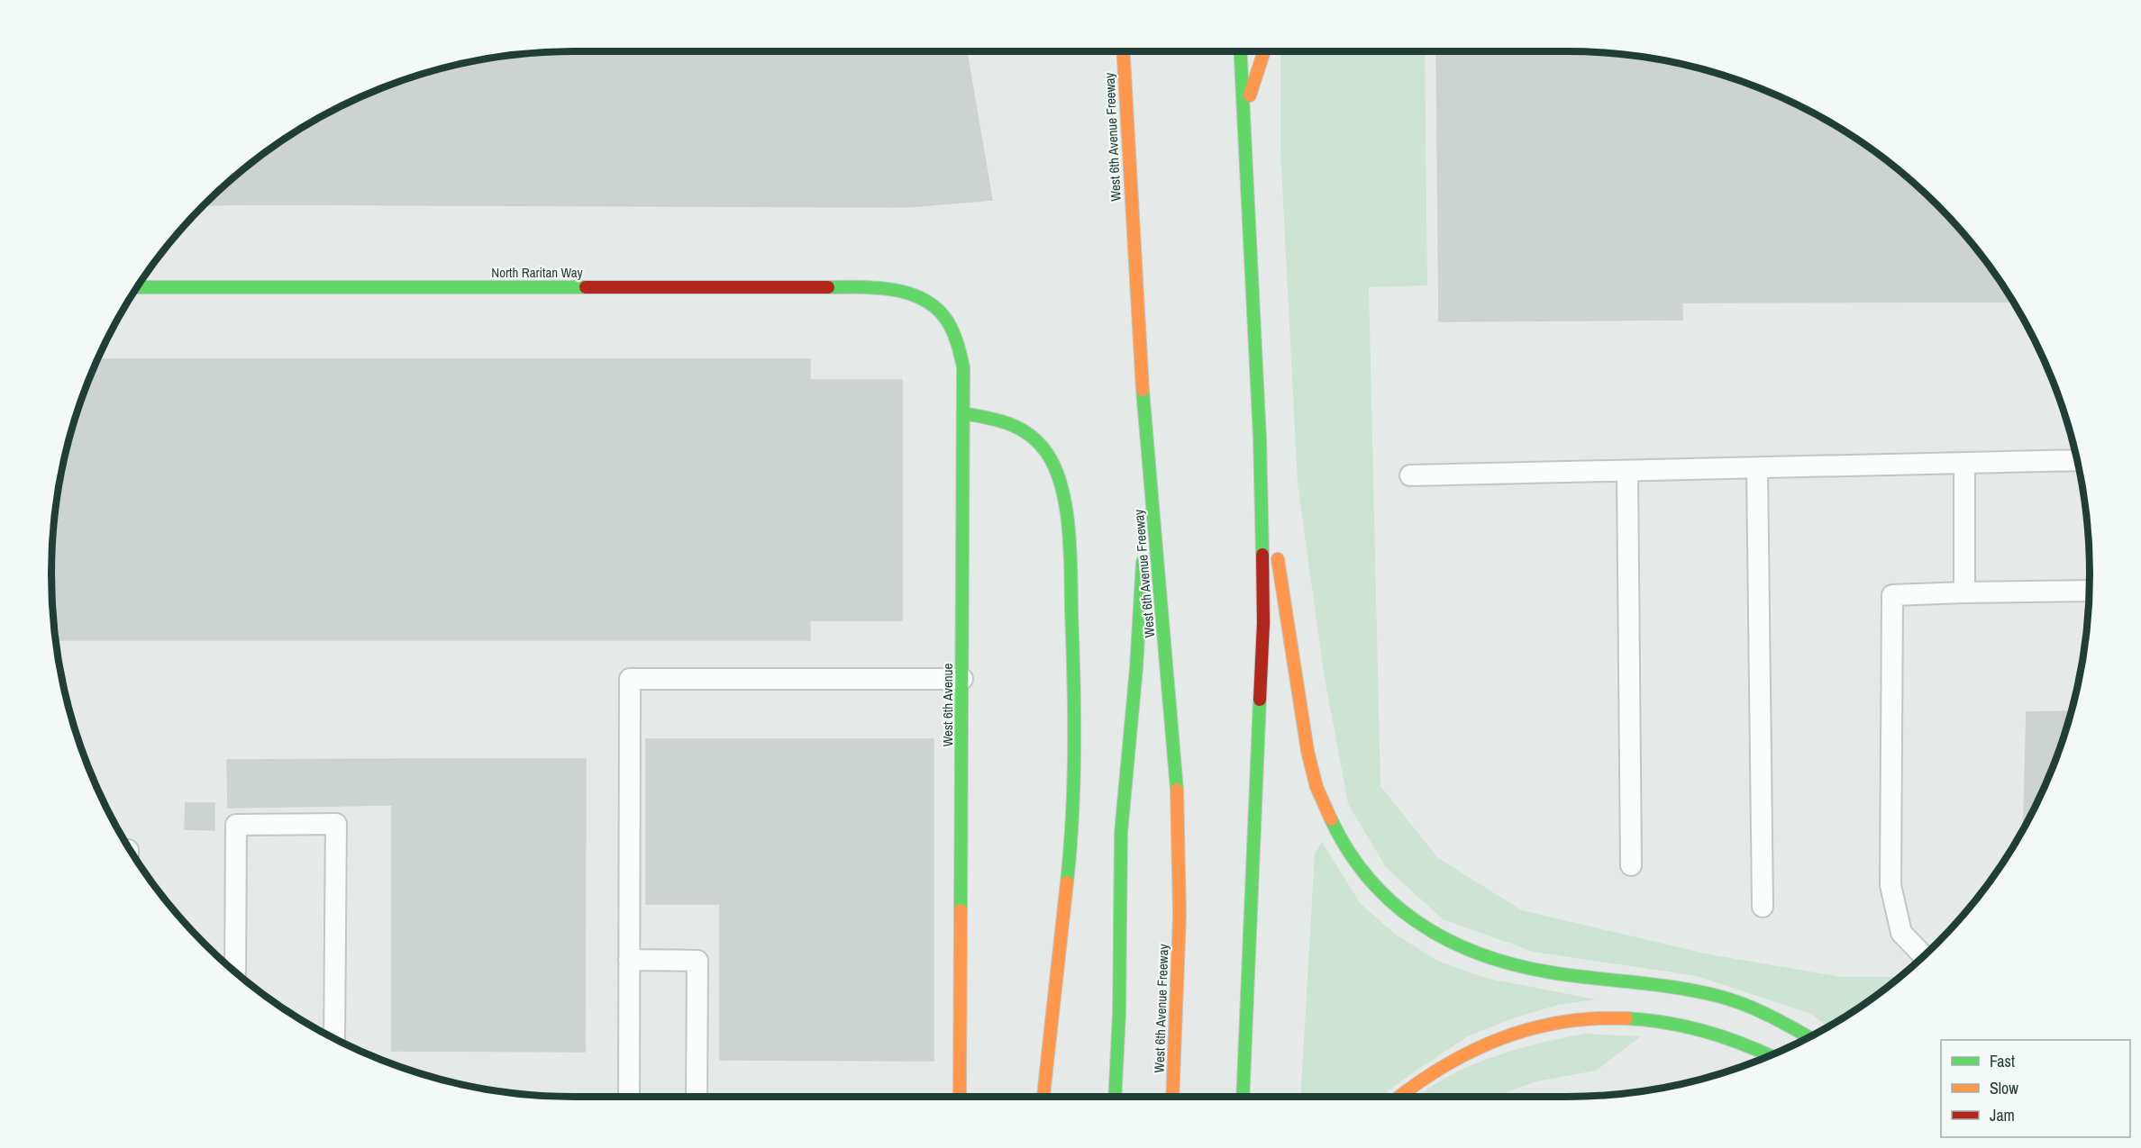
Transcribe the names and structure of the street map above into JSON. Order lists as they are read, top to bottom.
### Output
{
  "streets": {
    "main road": ["West 6th Avenue Freeway", "North Raritan Way", "West 6th Avenue"]
  },
  "crossings": [
    ["North Raritan Way", "West 6th Avenue"]
  ],
  "legend": ["Fast", "Slow", "Jam"]
}
